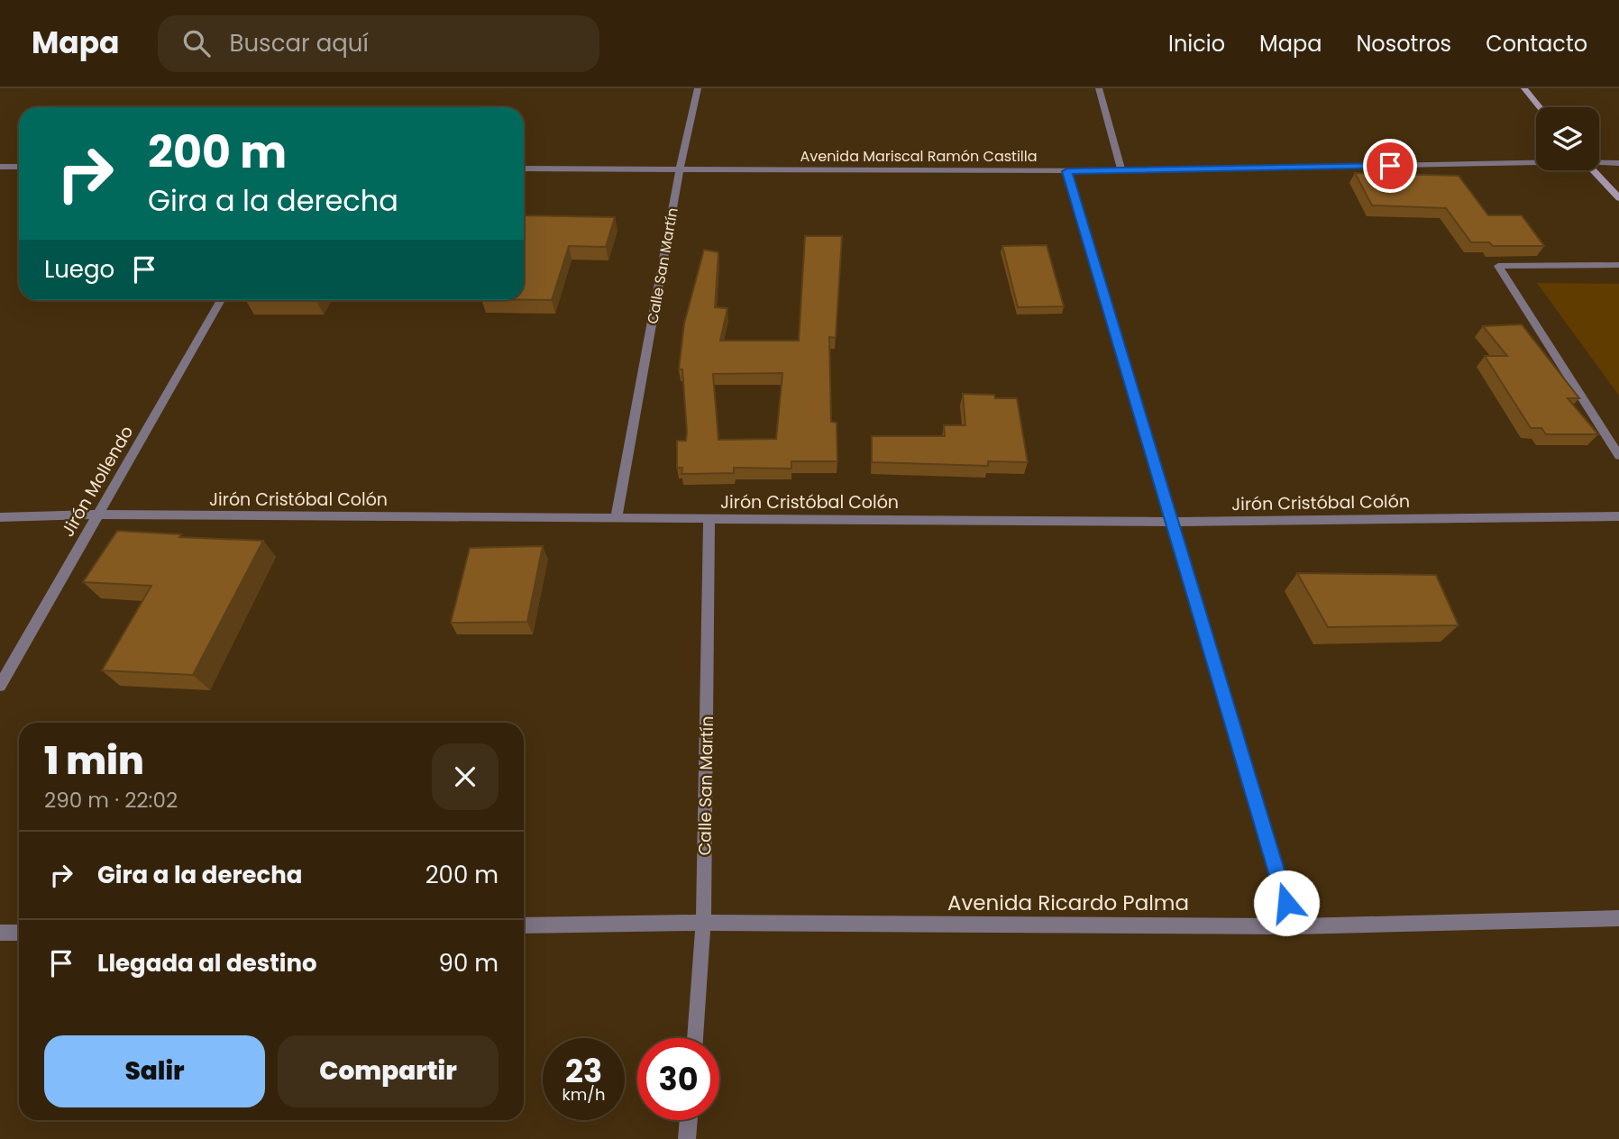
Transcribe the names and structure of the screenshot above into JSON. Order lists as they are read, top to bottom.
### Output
{
  "streets": {
    "street": [
      "Avenida Mariscal Ramón Castilla",
      "Calle San Martín",
      "Jirón Mollendo",
      "Jirón Cristóbal Colón",
      "Avenida Ricardo Palma"
    ]
  },
  "crossings": [
    ["Avenida Mariscal Ramón Castilla", "Calle San Martín"],
    ["Calle San Martín", "Jirón Cristóbal Colón"],
    ["Calle San Martín", "Avenida Ricardo Palma"],
    ["Jirón Mollendo", "Jirón Cristóbal Colón"]
  ],
  "page": {
    "header": "Mapa",
    "search": "Buscar aquí",
    "nav": [
      "Inicio",
      "Mapa",
      "Nosotros",
      "Contacto"
    ],
    "turn": ["200 m", "Gira a la derecha"],
    "then": "Luego",
    "heading": ["1 min", "290 m · 22:02"],
    "list": [
      {
        "name": "Gira a la derecha",
        "value": "200 m"
      },
      {
        "name": "Llegada al destino",
        "value": "90 m"
      }
    ],
    "buttons": ["Salir", "Compartir"],
    "speed": "23 km/h",
    "limit": "30"
  }
}
